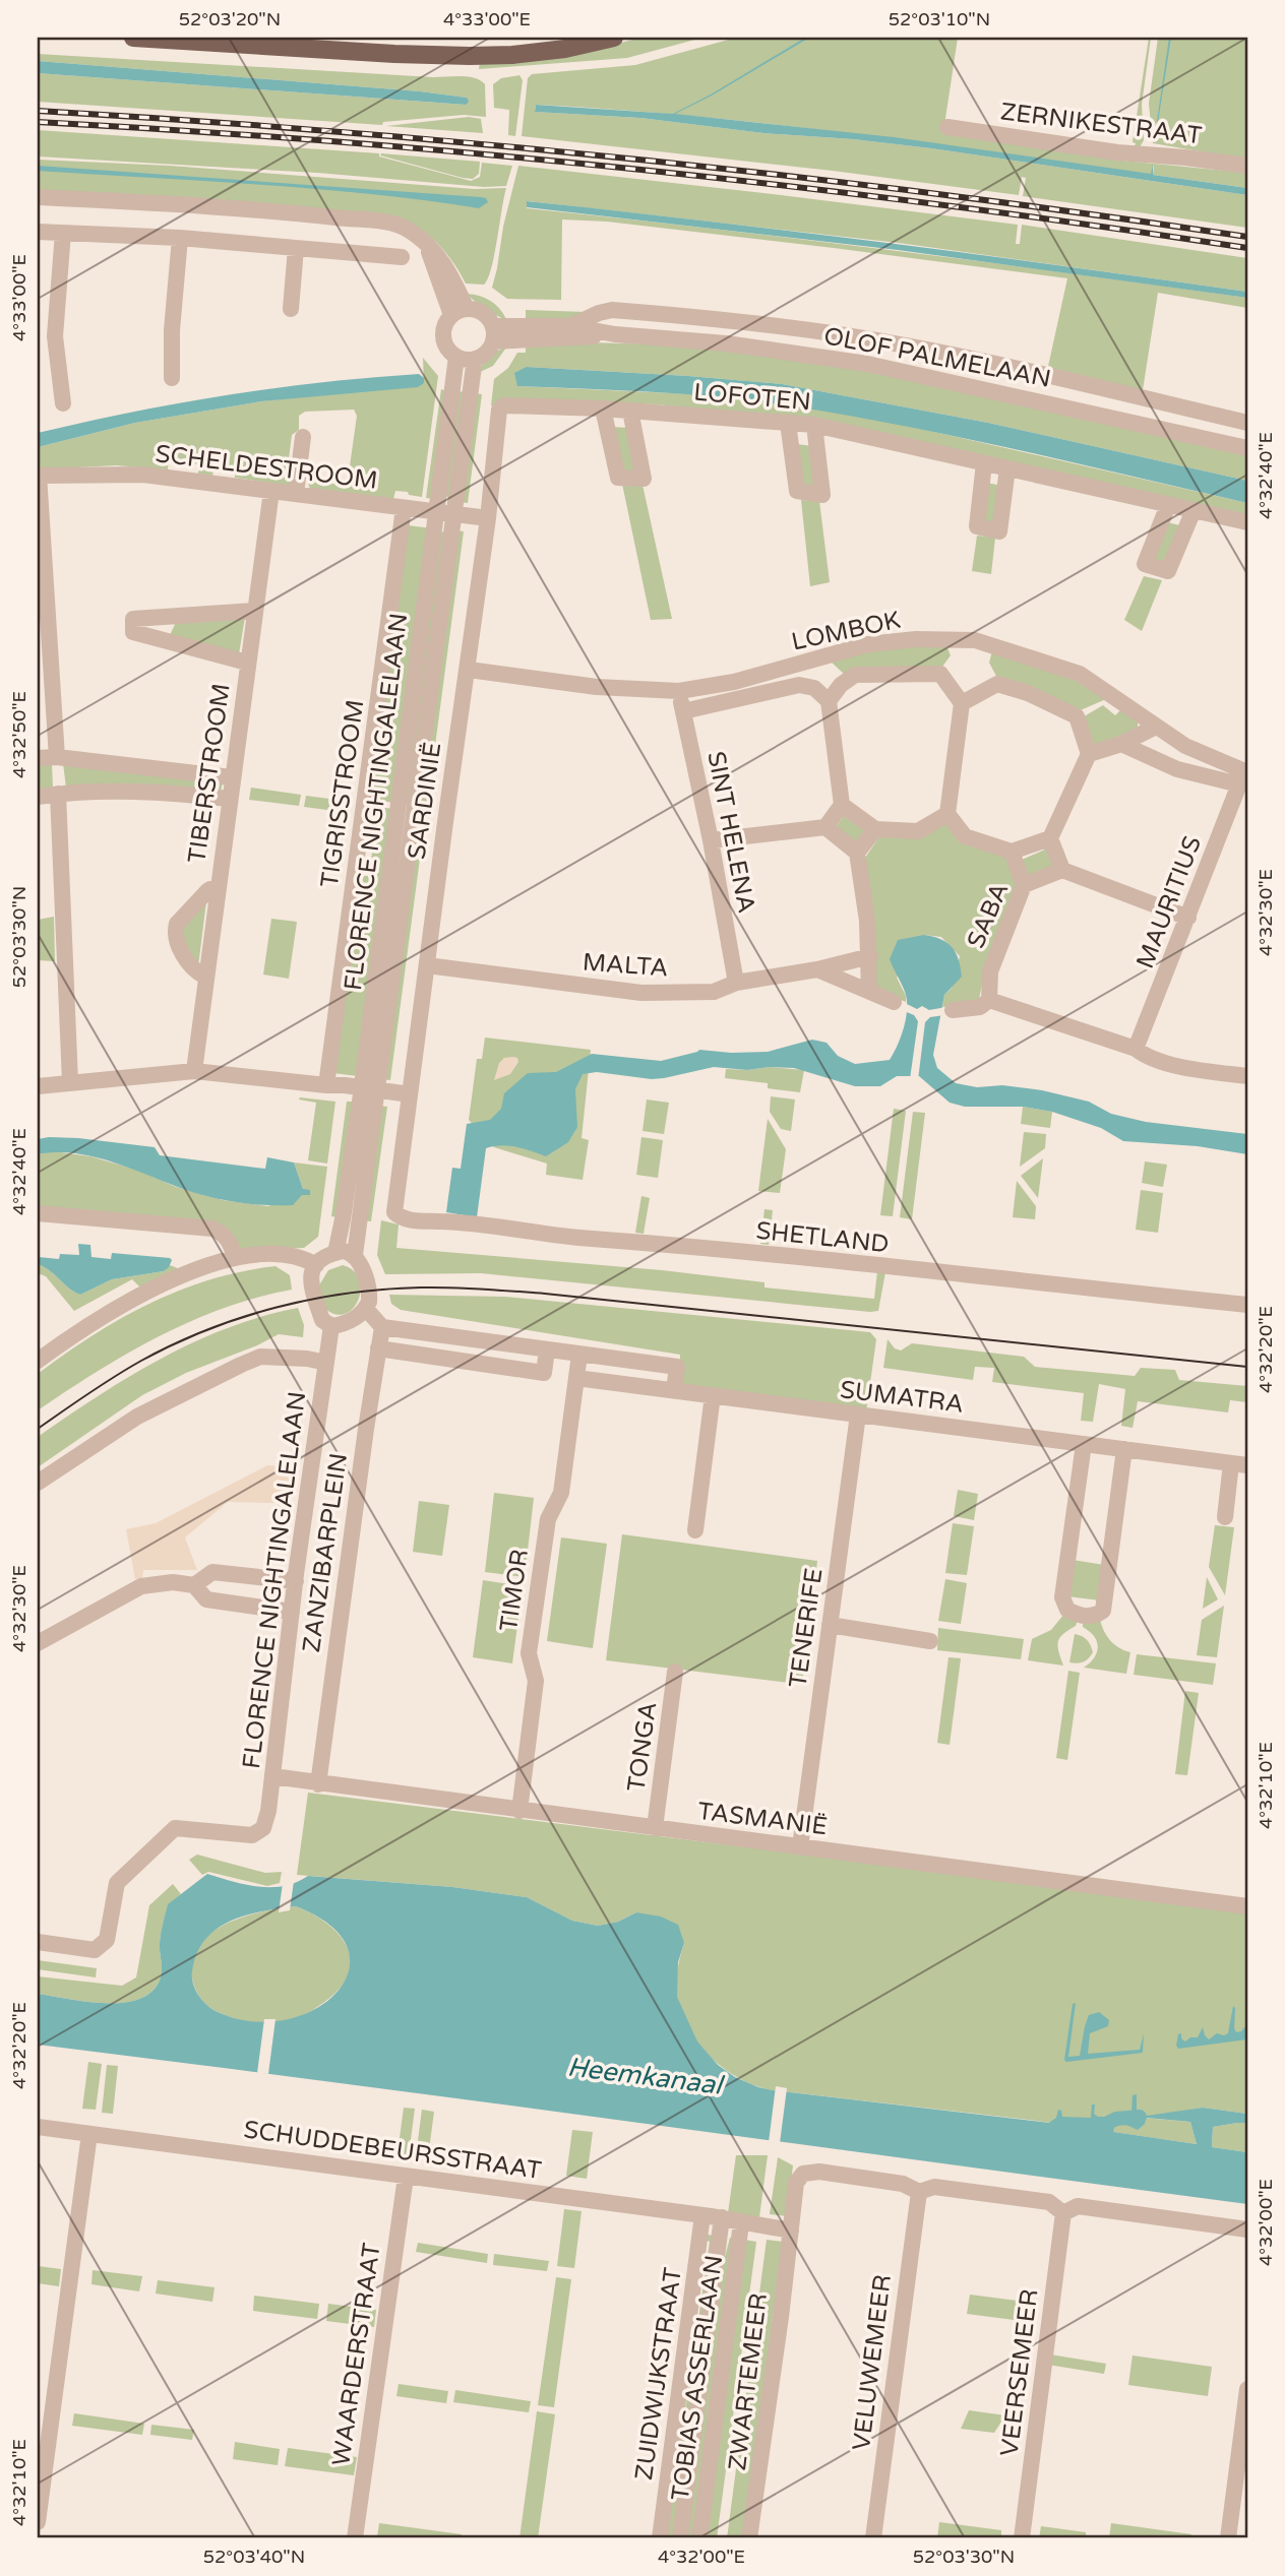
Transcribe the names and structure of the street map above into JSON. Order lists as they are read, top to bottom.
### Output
{
  "streets": {
    "street": [
      "ZERNIKESTRAAT",
      "OLOF PALMELAAN",
      "LOFOTEN",
      "SCHELDESTROOM",
      "LOMBOK",
      "TIBERSTROOM",
      "TIGRISSTROOM",
      "SARDINIË",
      "FLORENCE NIGHTINGALELAAN",
      "SINT HELENA",
      "MAURITIUS",
      "SABA",
      "MALTA",
      "SHETLAND",
      "SUMATRA",
      "ZANZIBARPLEIN",
      "TIMOR",
      "TENERIFE",
      "TONGA",
      "TASMANIË",
      "SCHUDDEBEURSSTRAAT",
      "WAARDERSTRAAT",
      "VELUWEMEER",
      "VEERSEMEER",
      "ZUIDWIJKSTRAAT",
      "TOBIAS ASSERLAAN",
      "ZWARTEMEER"
    ]
  },
  "crossings": [
    ["OLOF PALMELAAN", "FLORENCE NIGHTINGALELAAN"],
    ["LOFOTEN", "SARDINIË"],
    ["SCHELDESTROOM", "TIBERSTROOM"],
    ["SCHELDESTROOM", "TIGRISSTROOM"],
    ["SCHELDESTROOM", "SARDINIË"],
    ["SCHELDESTROOM", "FLORENCE NIGHTINGALELAAN"],
    ["LOMBOK", "SARDINIË"],
    ["LOMBOK", "SINT HELENA"],
    ["LOMBOK", "MAURITIUS"],
    ["SARDINIË", "MALTA"],
    ["SARDINIË", "SHETLAND"],
    ["FLORENCE NIGHTINGALELAAN", "TASMANIË"],
    ["SINT HELENA", "MALTA"],
    ["SUMATRA", "TIMOR"],
    ["SUMATRA", "TENERIFE"],
    ["ZANZIBARPLEIN", "TASMANIË"],
    ["TIMOR", "TASMANIË"],
    ["TENERIFE", "TASMANIË"],
    ["TONGA", "TASMANIË"],
    ["SCHUDDEBEURSSTRAAT", "WAARDERSTRAAT"],
    ["SCHUDDEBEURSSTRAAT", "ZUIDWIJKSTRAAT"],
    ["SCHUDDEBEURSSTRAAT", "TOBIAS ASSERLAAN"],
    ["VELUWEMEER", "ZWARTEMEER"]
  ],
  "water": ["Heemkanaal"],
  "coordinates": [
    "52°03'20\"N",
    "4°33'00\"E",
    "52°03'10\"N",
    "4°32'40\"E",
    "4°32'50\"E",
    "4°32'30\"E",
    "52°03'30\"N",
    "4°32'20\"E",
    "4°32'10\"E",
    "4°32'00\"E",
    "52°03'40\"N"
  ]
}
